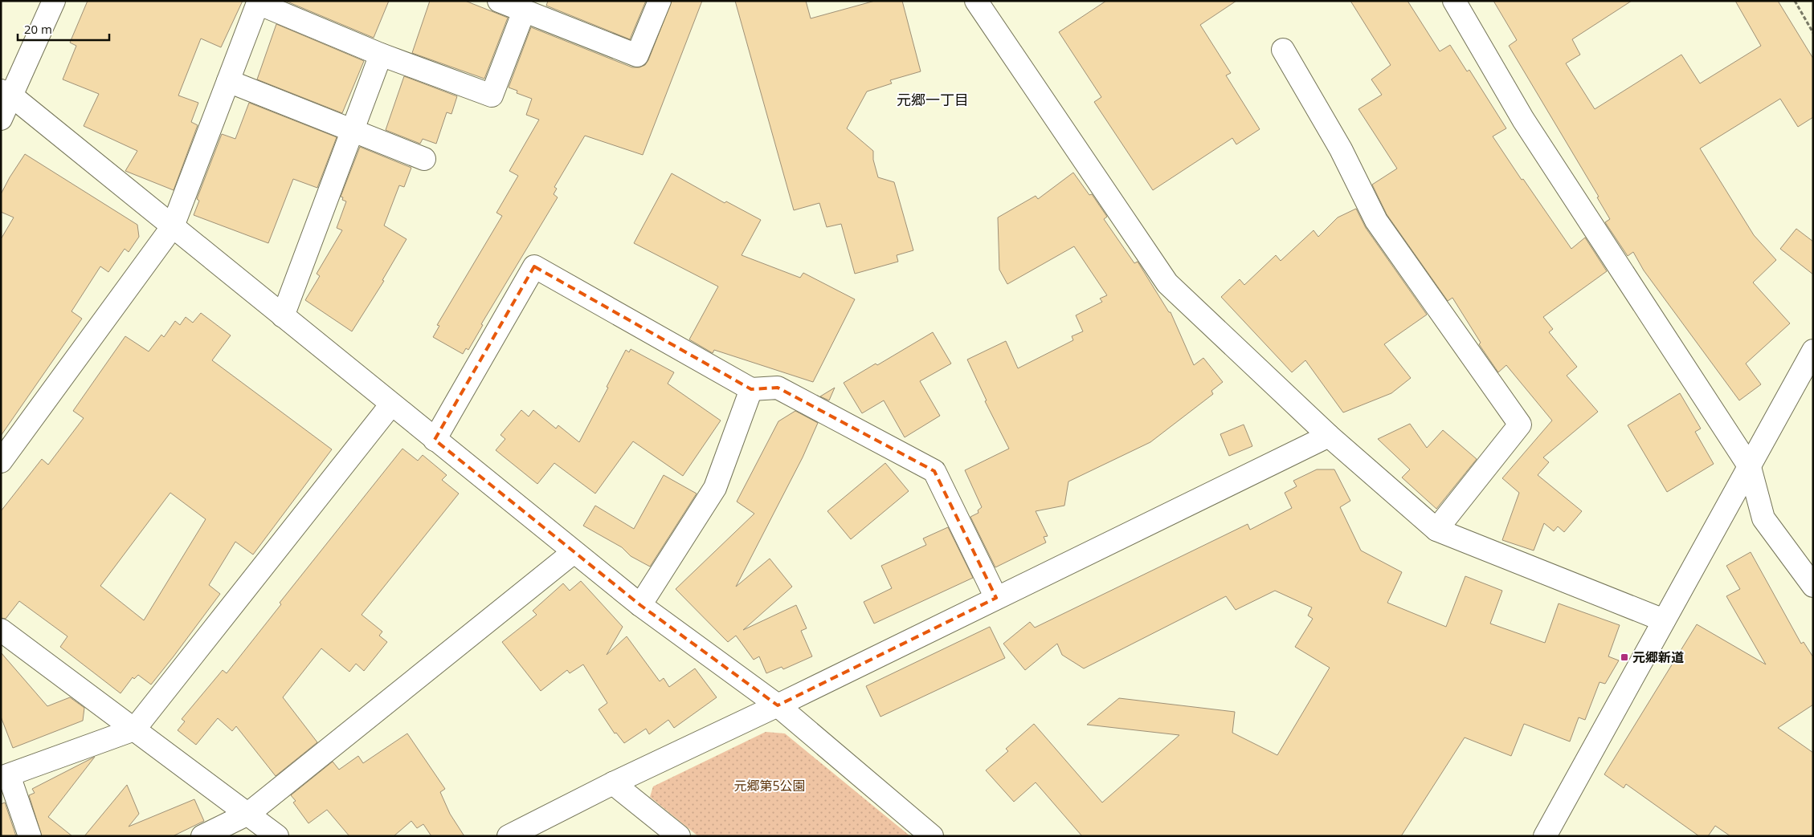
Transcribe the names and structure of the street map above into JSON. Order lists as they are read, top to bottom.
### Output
{
  "districts": ["元郷一丁目"],
  "parks": ["元郷第5公園"],
  "places": {
    "transit": ["元郷新道"]
  },
  "scale_bar": "20 m"
}
